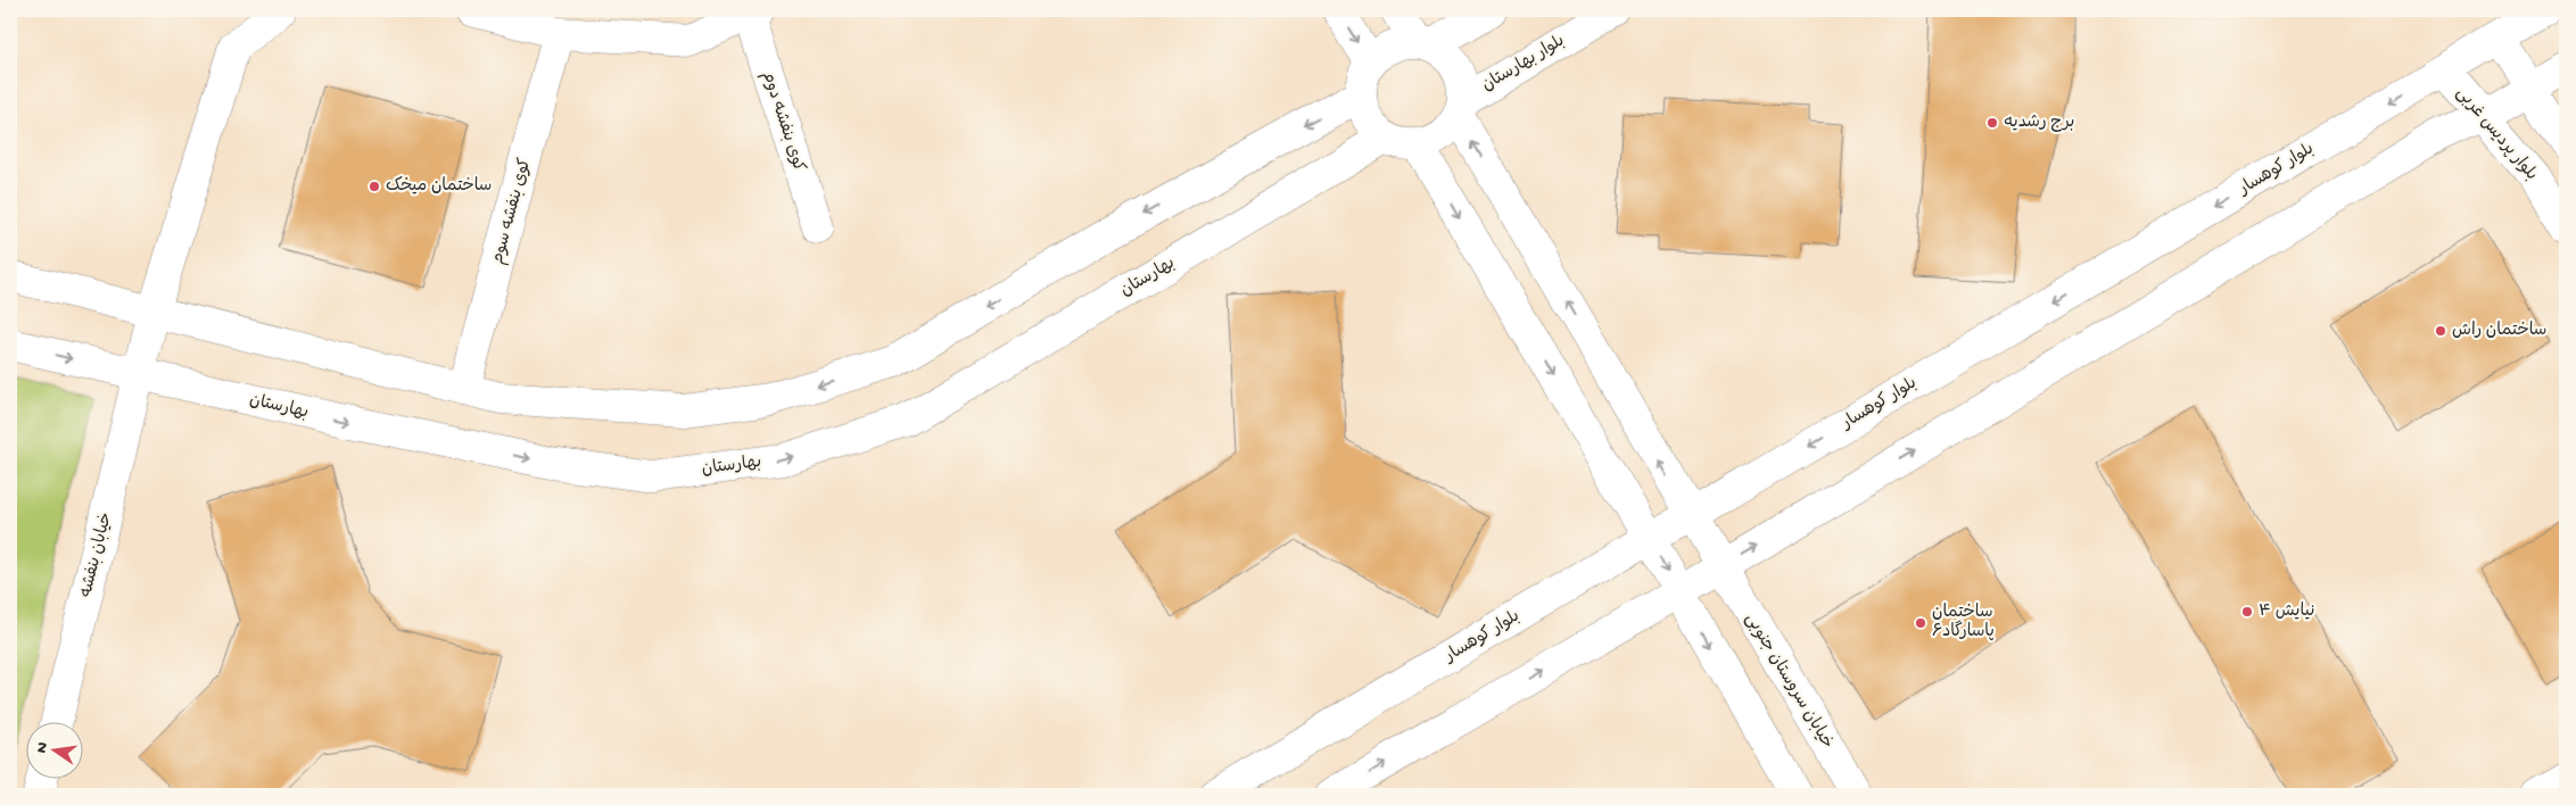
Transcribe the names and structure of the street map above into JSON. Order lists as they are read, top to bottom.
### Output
{
  "streets": {
    "street": [
      "بلوار بهارستان",
      "کوی بنفشه دوم",
      "بلوار پردیس غربی",
      "بلوار کوهسار",
      "کوی بنفشه سوم",
      "بهارستان",
      "خیابان بنفشه",
      "خیابان سروستان جنوبی"
    ]
  },
  "crossings": [
    ["بلوار بهارستان", "بهارستان"],
    ["بلوار بهارستان", "خیابان سروستان جنوبی"],
    ["بلوار پردیس غربی", "بلوار کوهسار"],
    ["بلوار کوهسار", "خیابان سروستان جنوبی"],
    ["بهارستان", "خیابان بنفشه"],
    ["بهارستان", "خیابان سروستان جنوبی"]
  ],
  "places": [
    "برج رشدیه",
    "ساختمان میخک",
    "ساختمان راش",
    "نیایش ۴",
    "ساختمان پاسارگاد۶"
  ],
  "north": "left"
}
